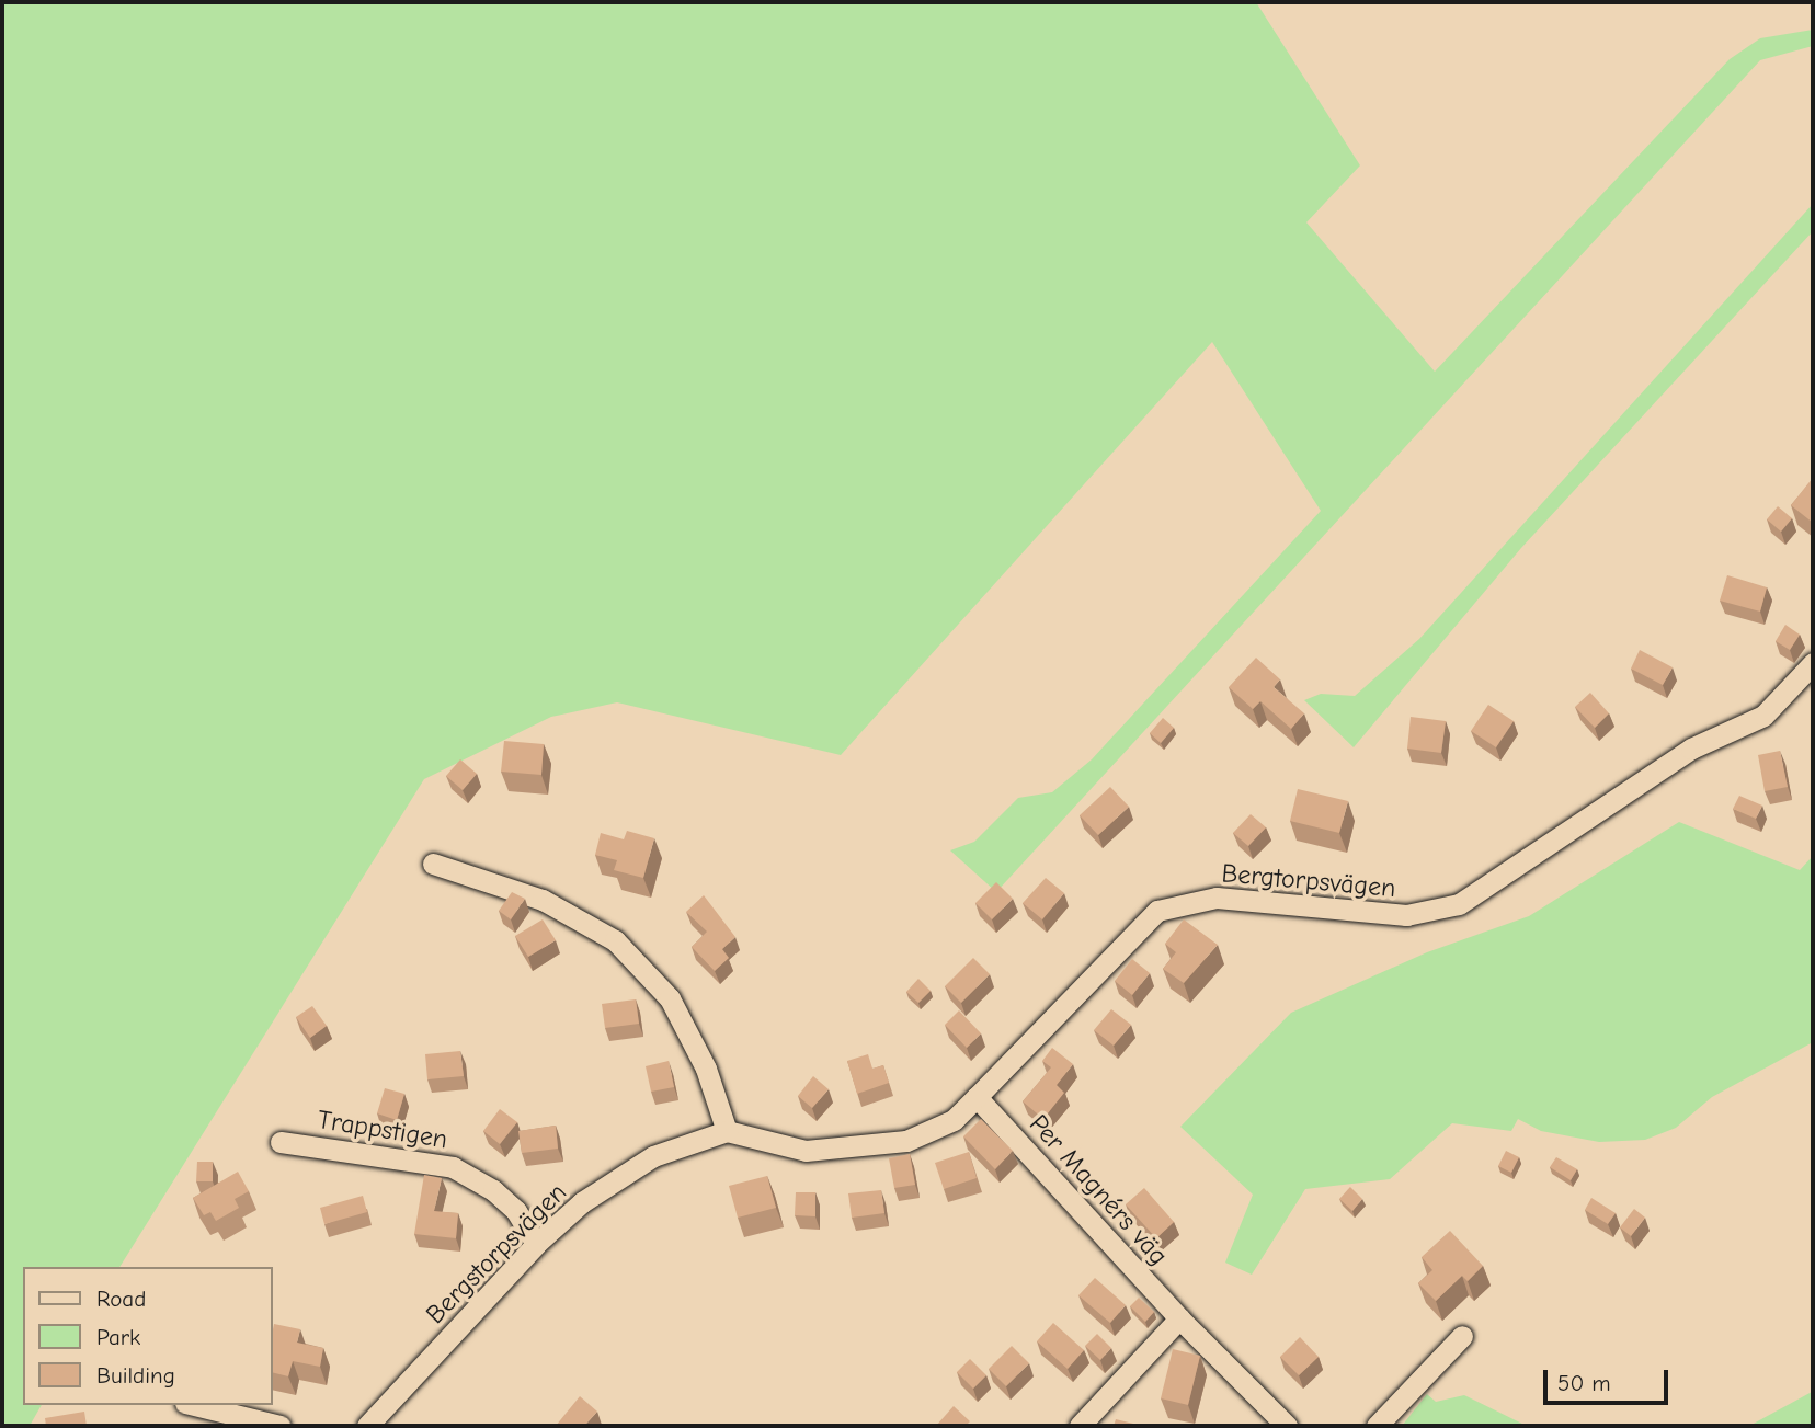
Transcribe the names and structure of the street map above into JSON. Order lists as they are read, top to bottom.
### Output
{
  "streets": {
    "street": [
      "Bergtorpsvägen",
      "Trappstigen",
      "Per Magnérs väg",
      "Bergstorpsvägen"
    ]
  },
  "crossings": [
    ["Bergtorpsvägen", "Per Magnérs väg"],
    ["Bergtorpsvägen", "Bergstorpsvägen"],
    ["Trappstigen", "Bergstorpsvägen"]
  ],
  "legend": ["Road", "Park", "Building"],
  "scale_bar": "50 m"
}
